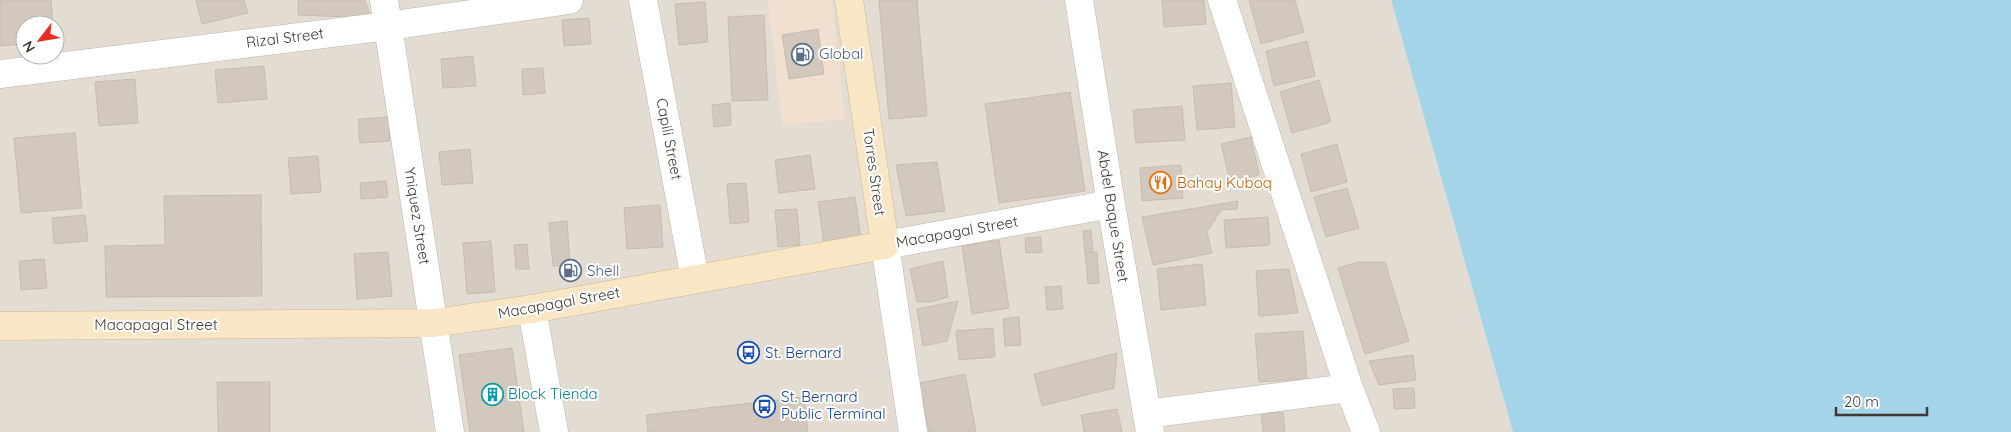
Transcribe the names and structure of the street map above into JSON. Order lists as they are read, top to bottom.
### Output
{
  "streets": {
    "street": [
      "Rizal Street",
      "Capili Street",
      "Torres Street",
      "Yniquez Street",
      "Abdel Baque Street",
      "Macapagal Street"
    ]
  },
  "crossings": [
    ["Rizal Street", "Yniquez Street"],
    ["Capili Street", "Macapagal Street"],
    ["Torres Street", "Macapagal Street"],
    ["Yniquez Street", "Macapagal Street"],
    ["Abdel Baque Street", "Macapagal Street"]
  ],
  "places": {
    "fuel station": ["Global", "Shell"],
    "restaurant": ["Bahay Kuboq"],
    "bus stop": ["St. Bernard", "St. Bernard Public Terminal"],
    "building": ["Block Tienda"]
  },
  "scale_bar": "20 m",
  "north": "bottom left"
}
